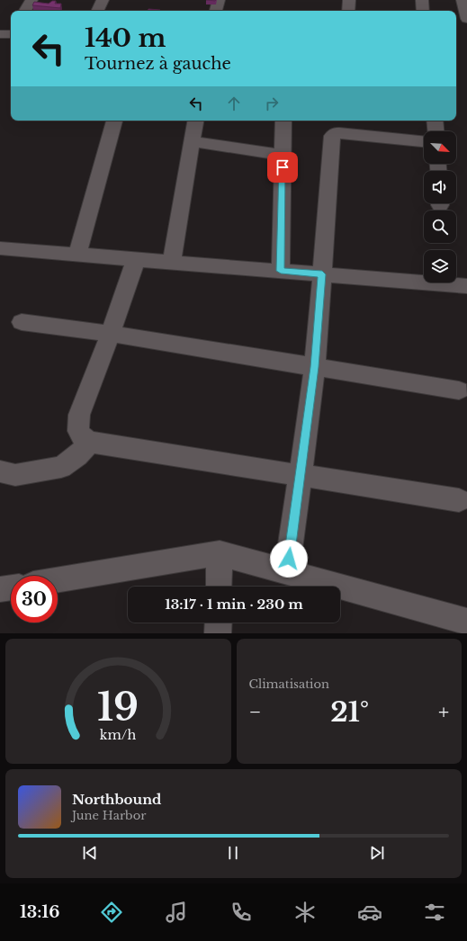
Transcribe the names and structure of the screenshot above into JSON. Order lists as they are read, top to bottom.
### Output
{
  "north": "bottom right",
  "page": {
    "turn": ["140 m", "Tournez à gauche"],
    "limit": "30",
    "trip": "13:17 · 1 min · 230 m",
    "tile": "Climatisation",
    "heat": ["−", "21°", "+"],
    "song": ["Northbound", "June Harbor"],
    "tabs": "13:16",
    "gauge": ["19", "km/h"]
  }
}
